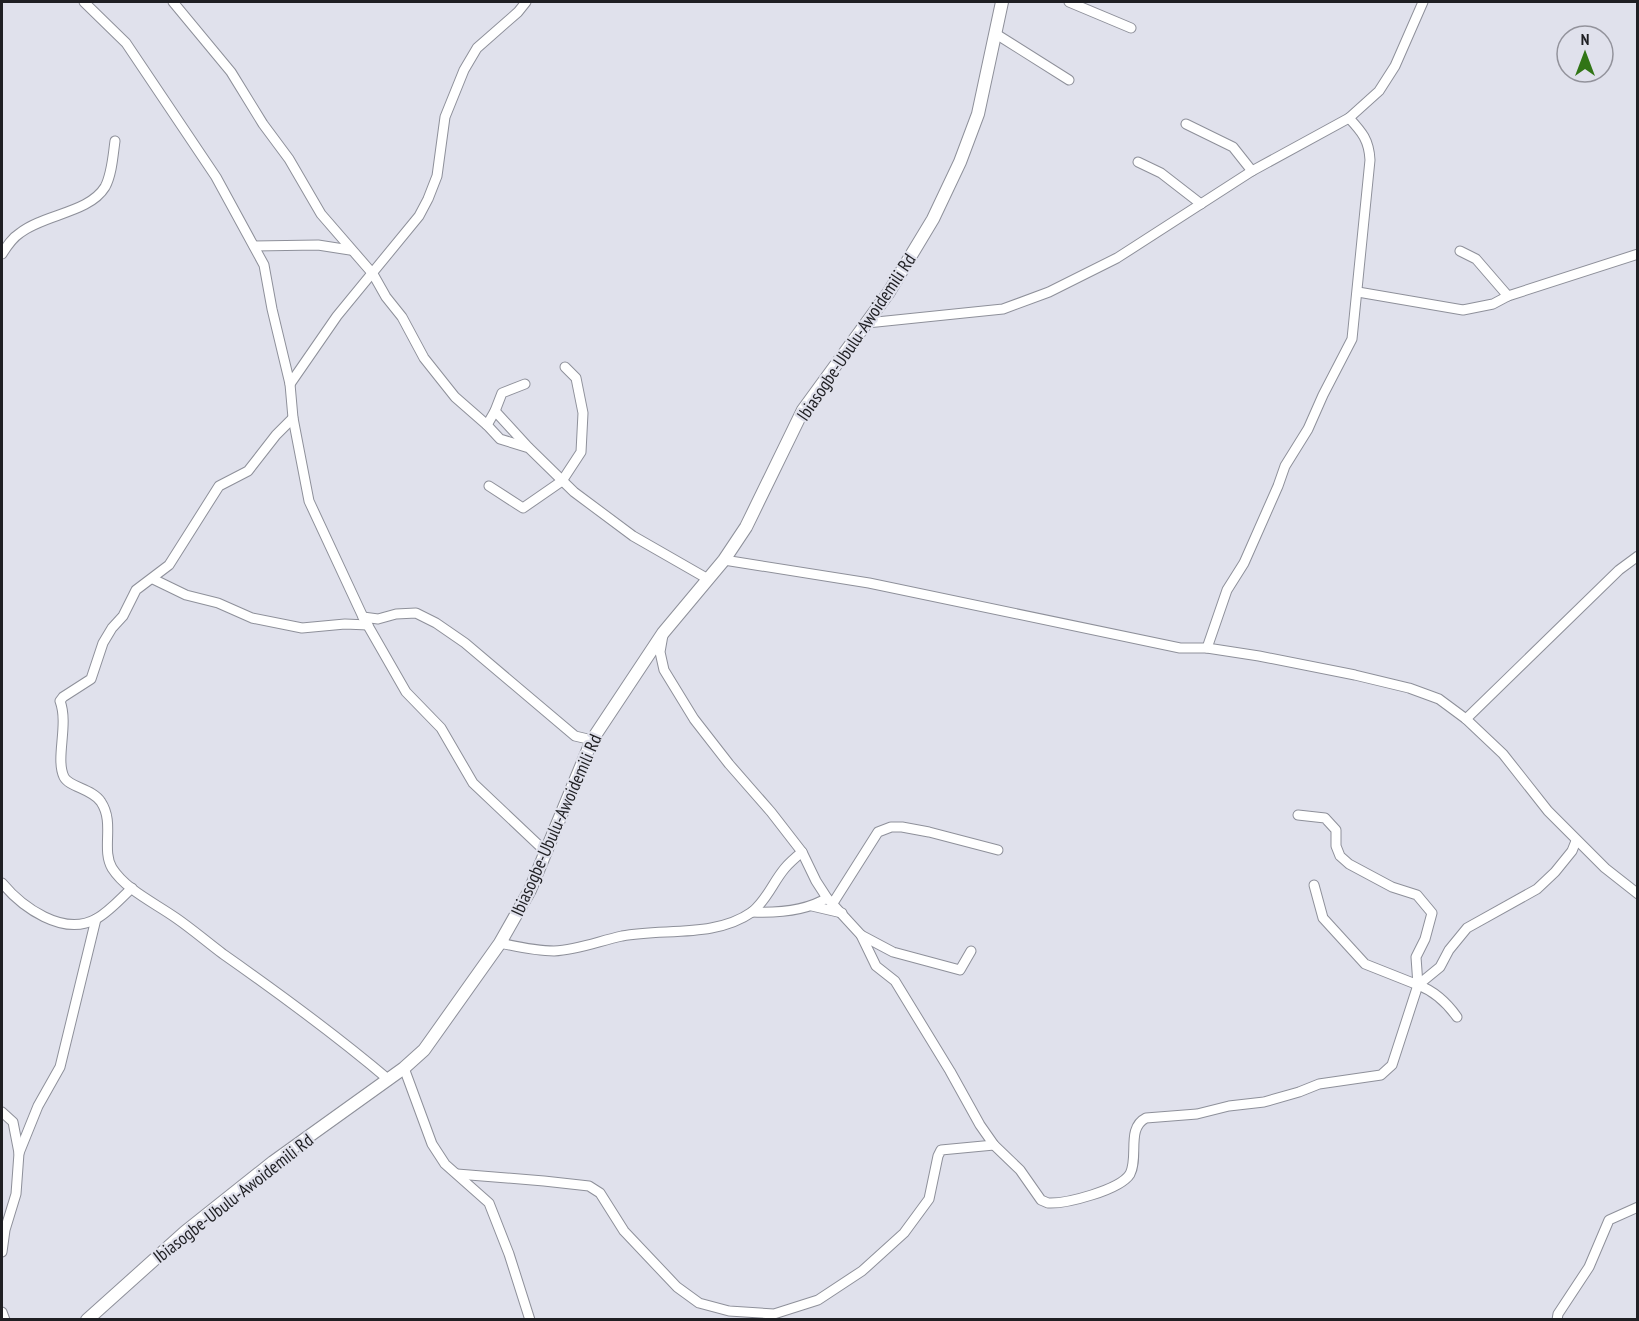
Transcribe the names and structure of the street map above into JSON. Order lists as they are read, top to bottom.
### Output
{
  "streets": {
    "street": ["Ibiasogbe-Ubulu-Awoidemili Rd"]
  },
  "north": "top"
}
